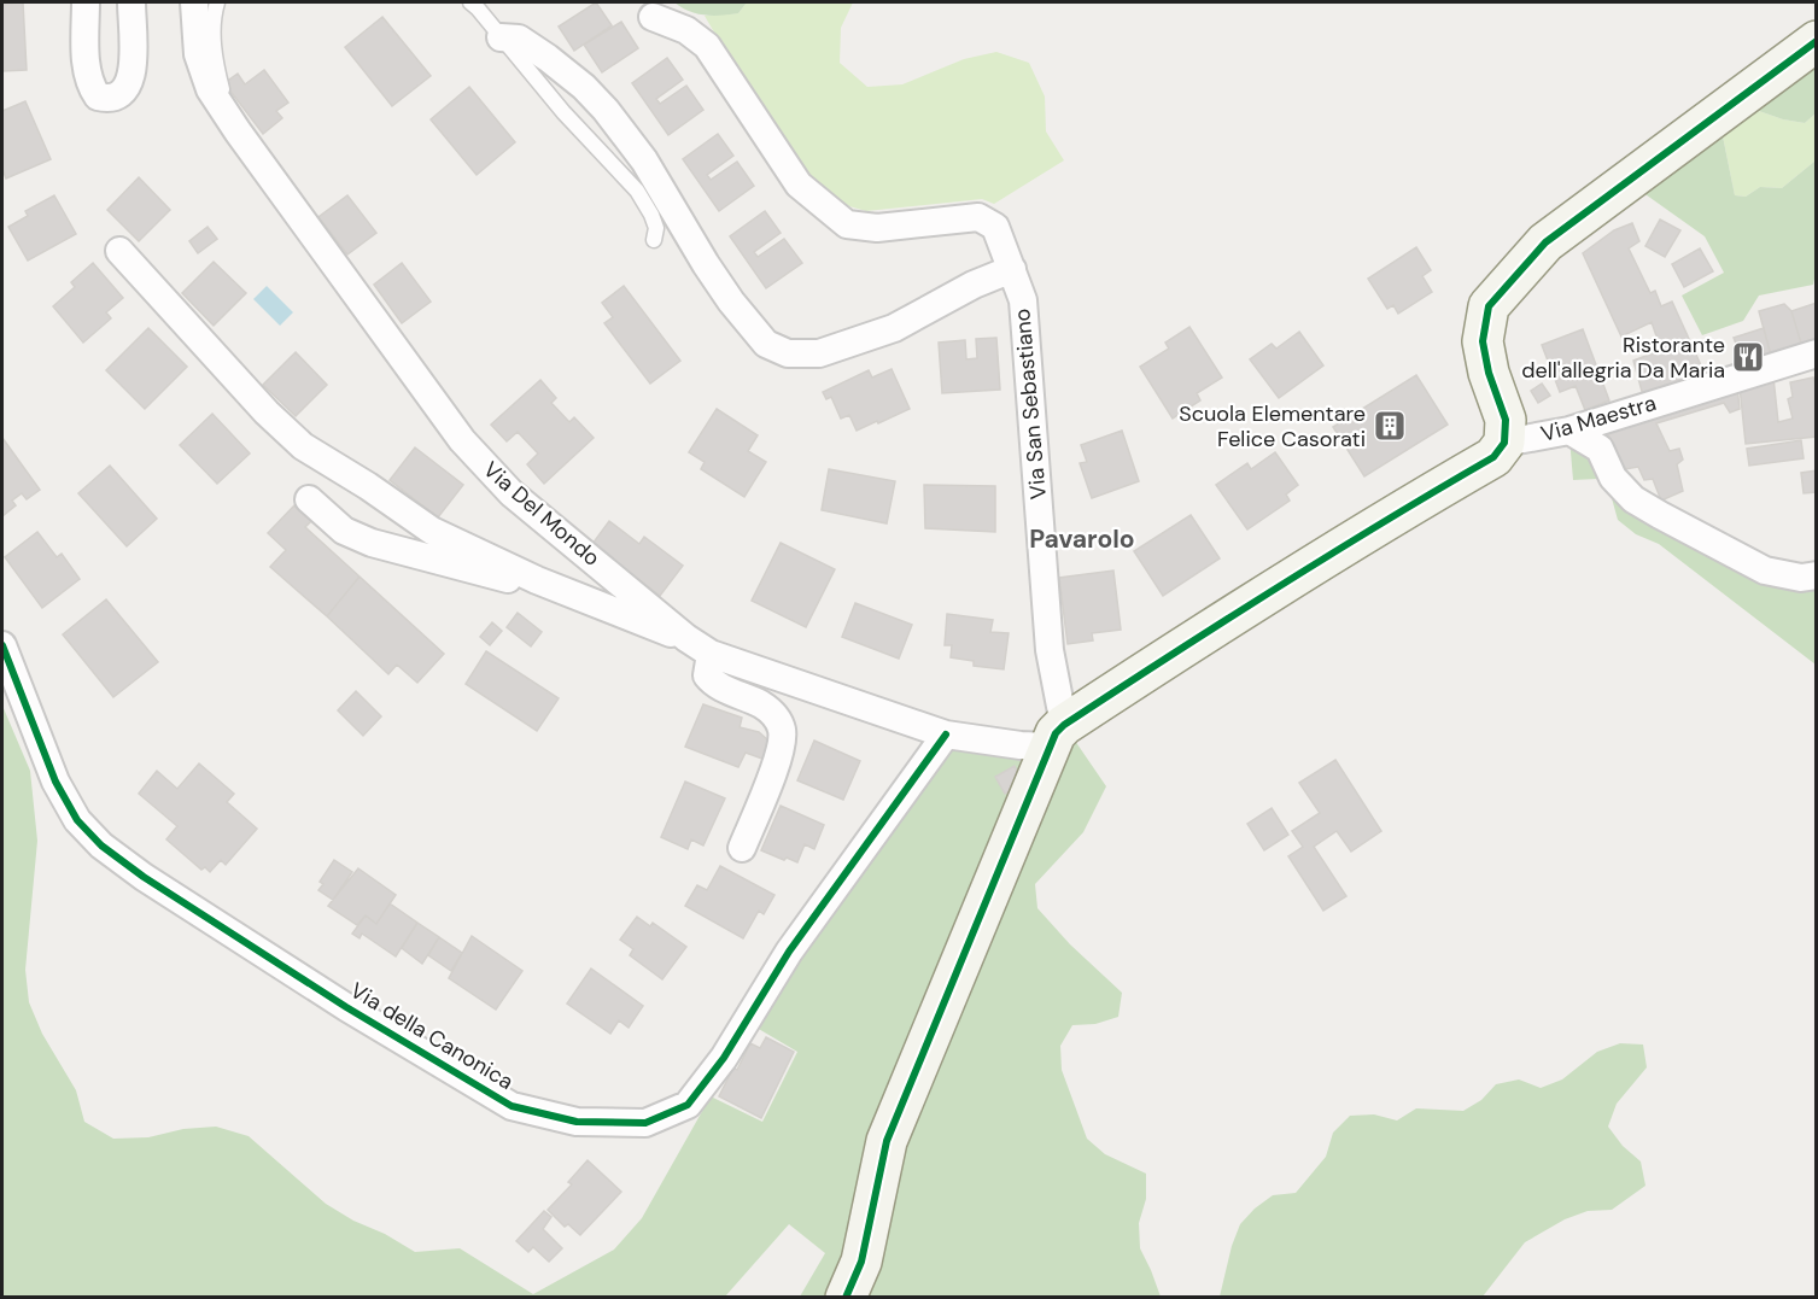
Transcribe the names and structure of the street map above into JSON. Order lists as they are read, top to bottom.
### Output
{
  "streets": {
    "street": [
      "Via San Sebastiano",
      "Via Maestra",
      "Via Del Mondo",
      "Via della Canonica"
    ]
  },
  "crossings": [
    ["Via San Sebastiano", "Via Del Mondo"],
    ["Via Del Mondo", "Via della Canonica"]
  ],
  "districts": ["Pavarolo"],
  "places": {
    "restaurant": ["Ristorante dell'allegria Da Maria"],
    "building": ["Scuola Elementare Felice Casorati"]
  }
}
